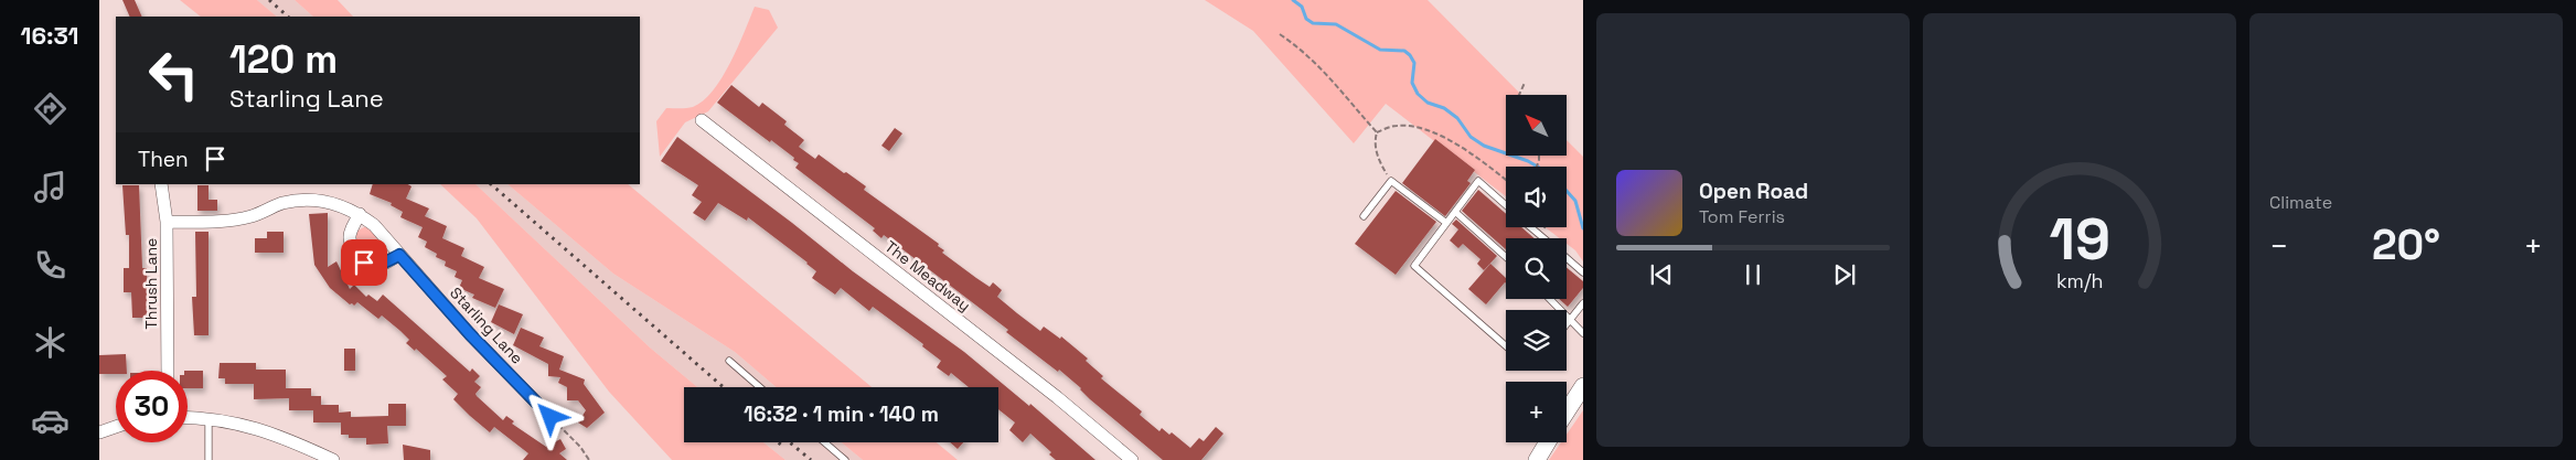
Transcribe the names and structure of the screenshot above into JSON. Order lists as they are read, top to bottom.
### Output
{
  "streets": {
    "street": ["The Meadway", "Thrush Lane", "Starling Lane"]
  },
  "crossings": [
    ["Thrush Lane", "Starling Lane"]
  ],
  "north": "top left",
  "page": {
    "tabs": "16:31",
    "tile": "Climate",
    "turn": ["120 m", "Starling Lane"],
    "map_buttons": "+",
    "then": "Then",
    "song": ["Open Road", "Tom Ferris"],
    "heat": ["−", "20°", "+"],
    "limit": "30",
    "trip": "16:32 · 1 min · 140 m",
    "gauge": ["19", "km/h"]
  }
}
